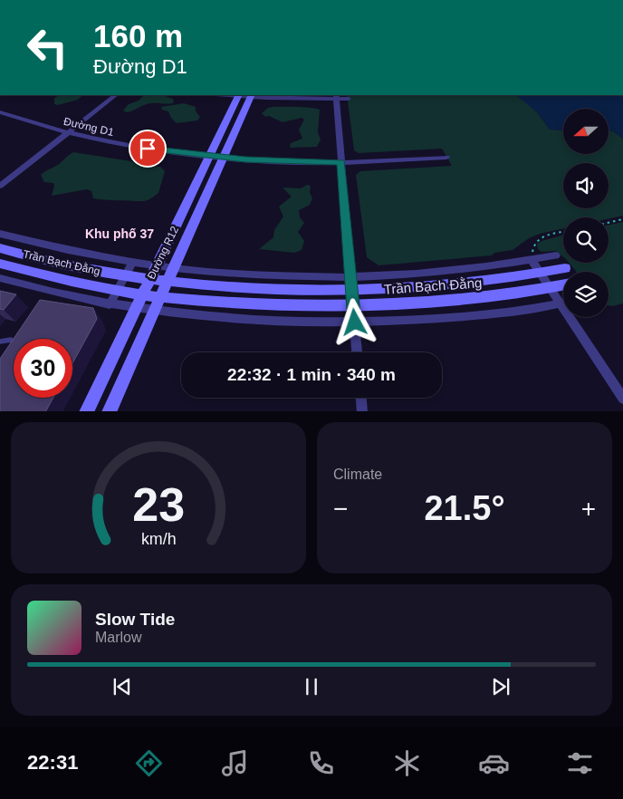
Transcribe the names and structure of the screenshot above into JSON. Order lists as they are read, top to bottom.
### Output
{
  "streets": {
    "street": ["Đường D1", "Đường R12", "Trần Bạch Đằng"]
  },
  "crossings": [
    ["Đường D1", "Đường R12"],
    ["Đường R12", "Trần Bạch Đằng"]
  ],
  "districts": ["Khu phố 37"],
  "north": "left",
  "page": {
    "turn": ["160 m", "Đường D1"],
    "limit": "30",
    "trip": "22:32 · 1 min · 340 m",
    "tile": "Climate",
    "heat": ["−", "21.5°", "+"],
    "song": ["Slow Tide", "Marlow"],
    "tabs": "22:31",
    "gauge": ["23", "km/h"]
  }
}
